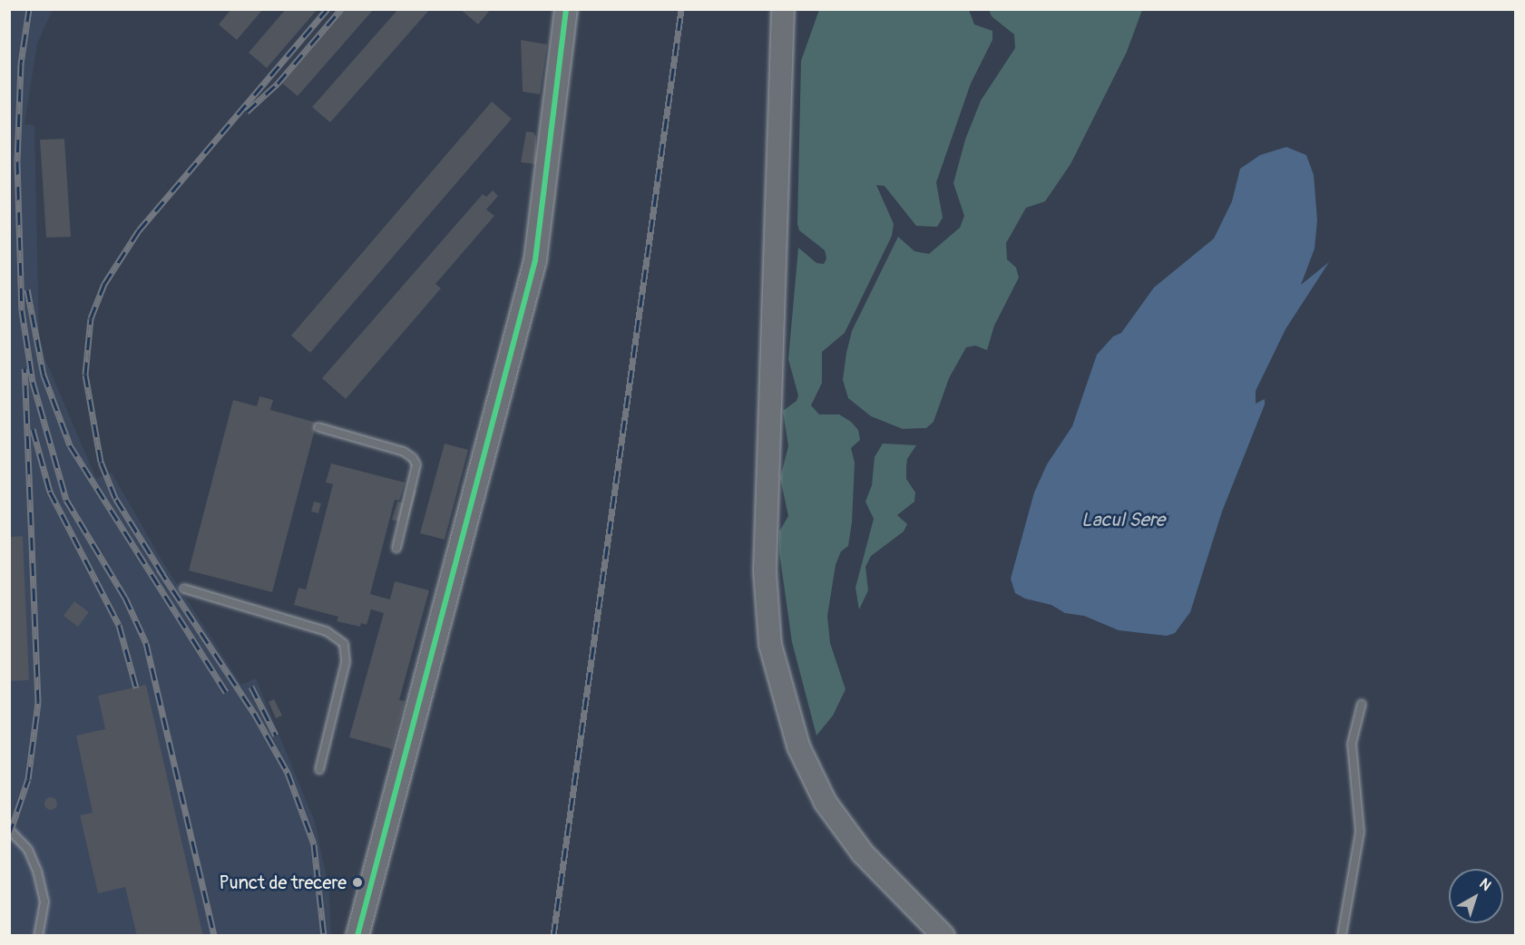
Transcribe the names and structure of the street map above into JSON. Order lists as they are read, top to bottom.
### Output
{
  "water": ["Lacul Sere"],
  "places": ["Punct de trecere"],
  "north": "top right"
}
